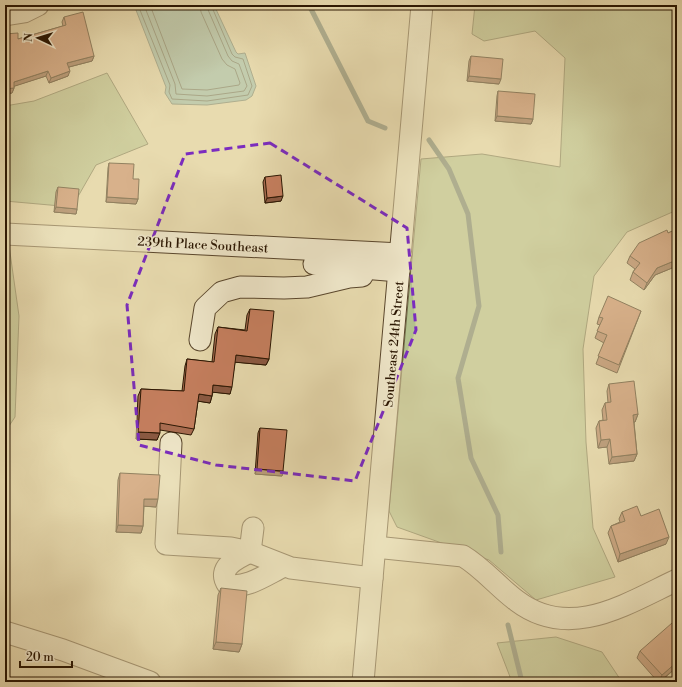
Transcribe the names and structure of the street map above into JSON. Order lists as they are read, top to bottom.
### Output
{
  "streets": {
    "street": ["239th Place Southeast", "Southeast 24th Street"]
  },
  "crossings": [
    ["239th Place Southeast", "Southeast 24th Street"]
  ],
  "scale_bar": "20 m",
  "north": "left"
}
